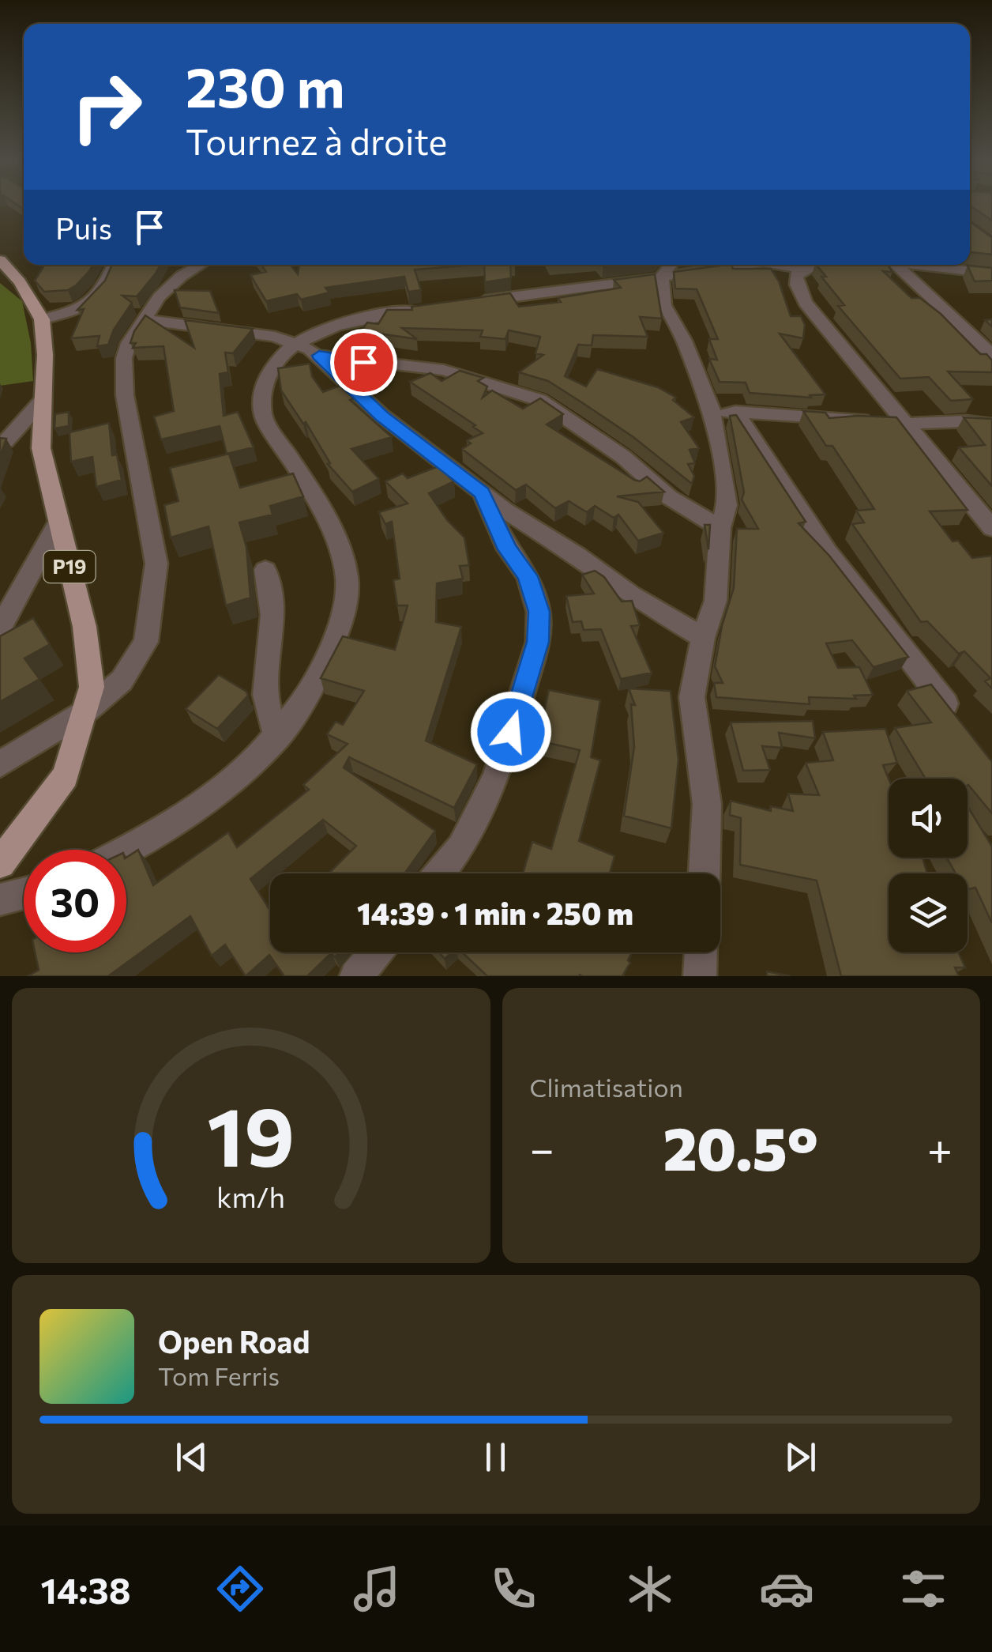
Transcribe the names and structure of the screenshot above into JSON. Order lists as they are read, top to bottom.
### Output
{
  "streets": {
    "main road": ["P19"]
  },
  "page": {
    "turn": ["230 m", "Tournez à droite"],
    "then": "Puis",
    "limit": "30",
    "trip": "14:39 · 1 min · 250 m",
    "tile": "Climatisation",
    "heat": ["−", "20.5°", "+"],
    "song": ["Open Road", "Tom Ferris"],
    "tabs": "14:38",
    "gauge": ["19", "km/h"]
  }
}
